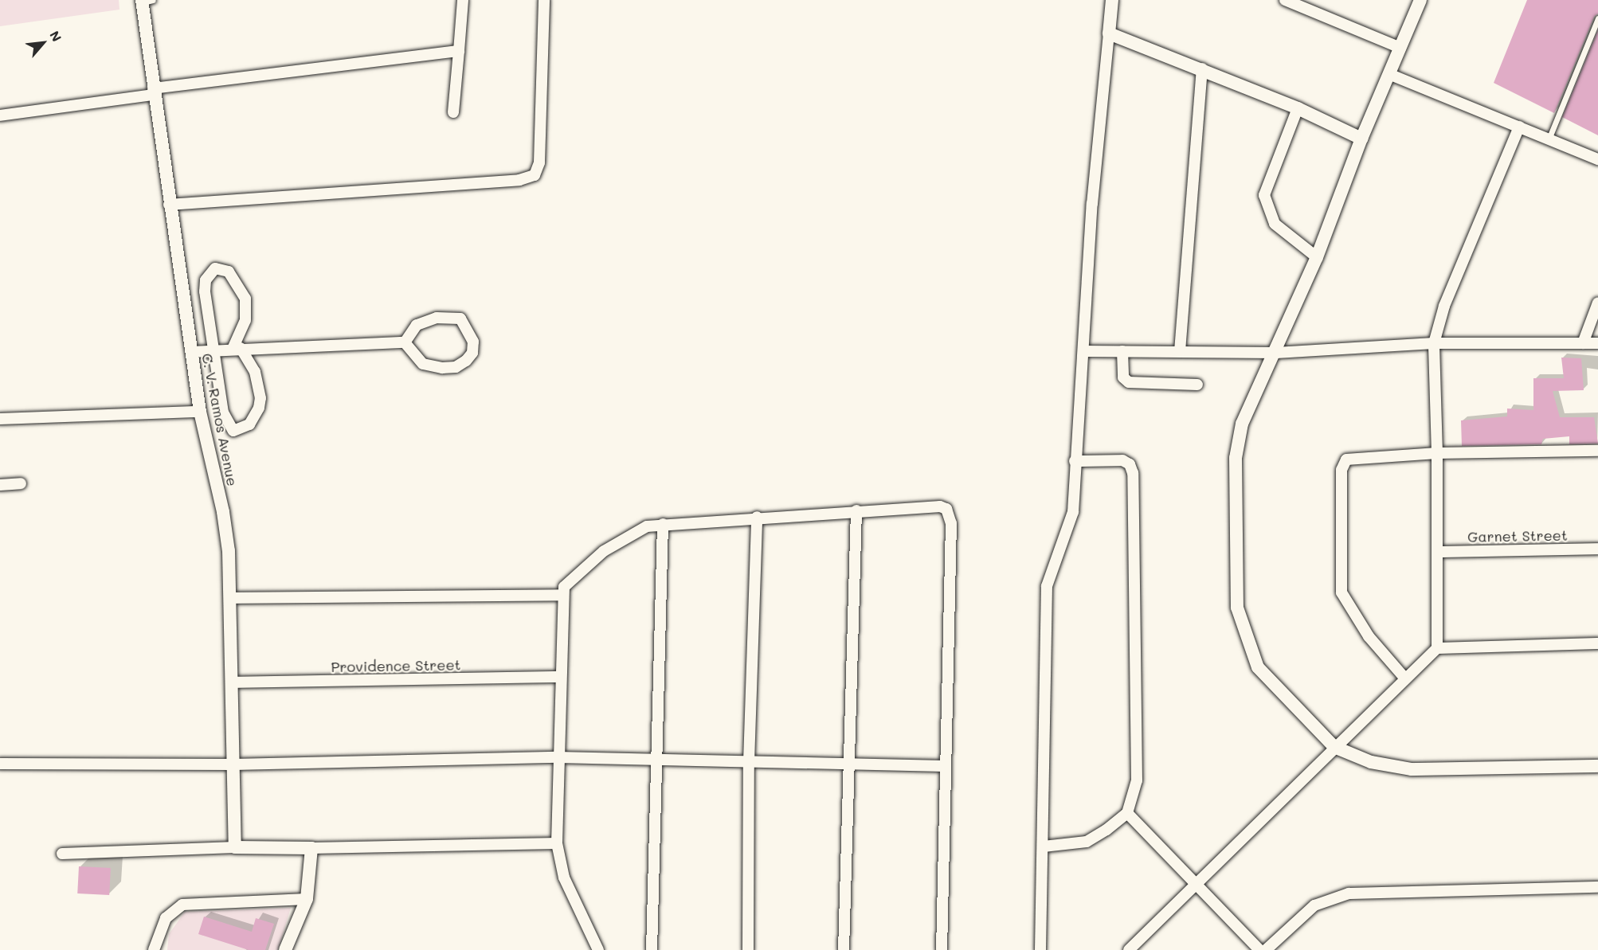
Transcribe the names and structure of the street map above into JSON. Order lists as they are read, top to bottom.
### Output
{
  "streets": {
    "street": ["C. V. Ramos Avenue", "Garnet Street", "Providence Street"]
  },
  "crossings": [
    ["C. V. Ramos Avenue", "Providence Street"]
  ],
  "north": "top right"
}
